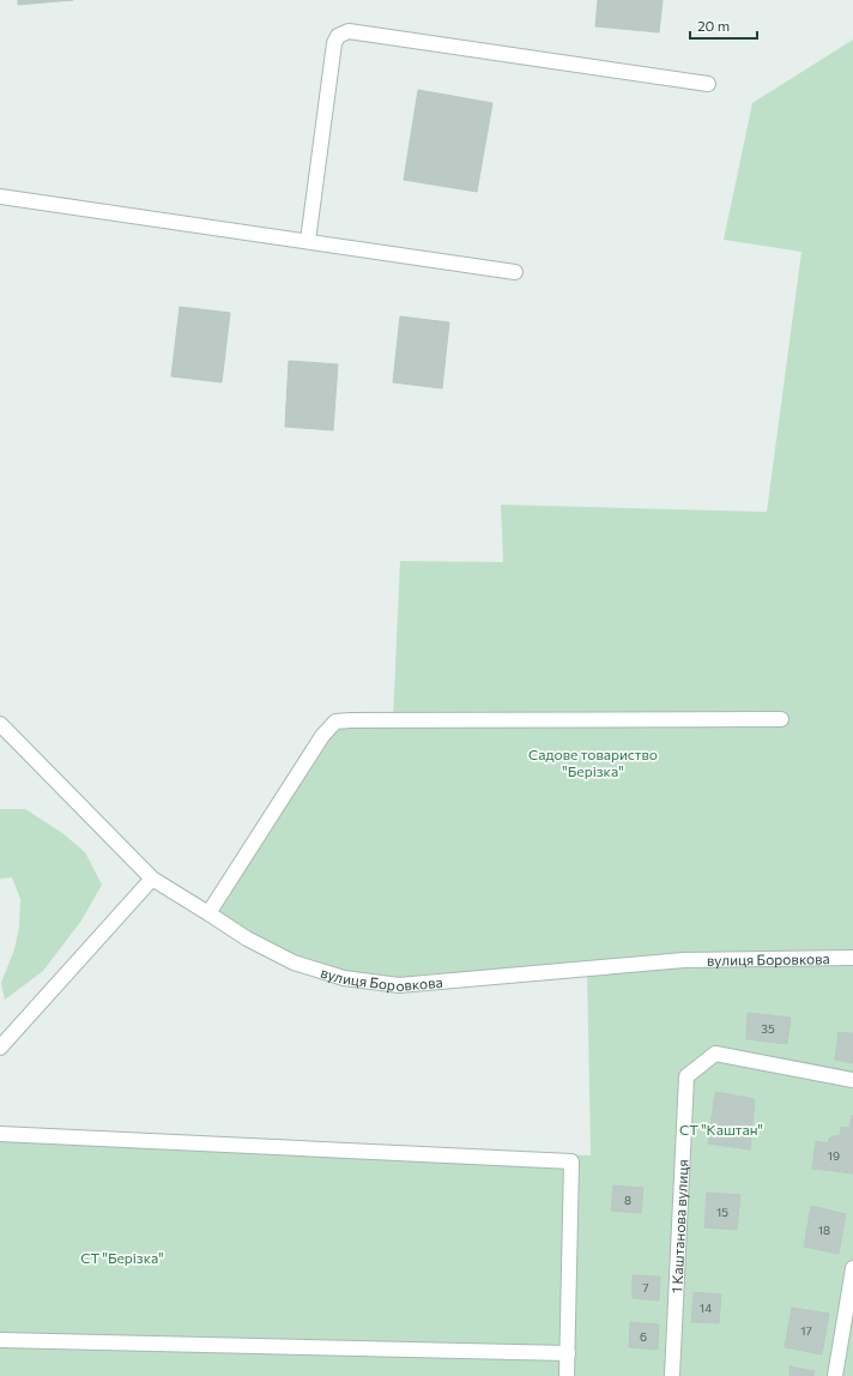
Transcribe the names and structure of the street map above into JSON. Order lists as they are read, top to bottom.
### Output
{
  "streets": {
    "street": ["вулиця Боровкова", "1 Каштанова вулиця"]
  },
  "parks": ["Садове товариство \"Берізка\"", "СТ \"Каштан\"", "СТ \"Берізка\""],
  "house_numbers": [
    "35",
    "19",
    "8",
    "15",
    "18",
    "7",
    "14",
    "17",
    "6"
  ],
  "scale_bar": "20 m"
}
